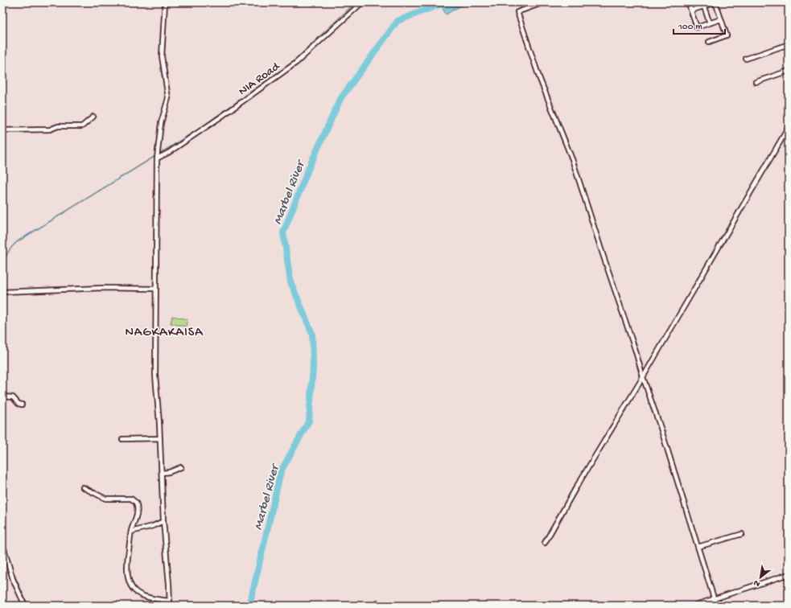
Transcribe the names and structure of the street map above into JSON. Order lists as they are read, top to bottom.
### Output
{
  "streets": {
    "street": ["NIA Road"]
  },
  "districts": ["NAGKAKAISA"],
  "water": ["Marbel River"],
  "scale_bar": "100 m",
  "north": "bottom left"
}
